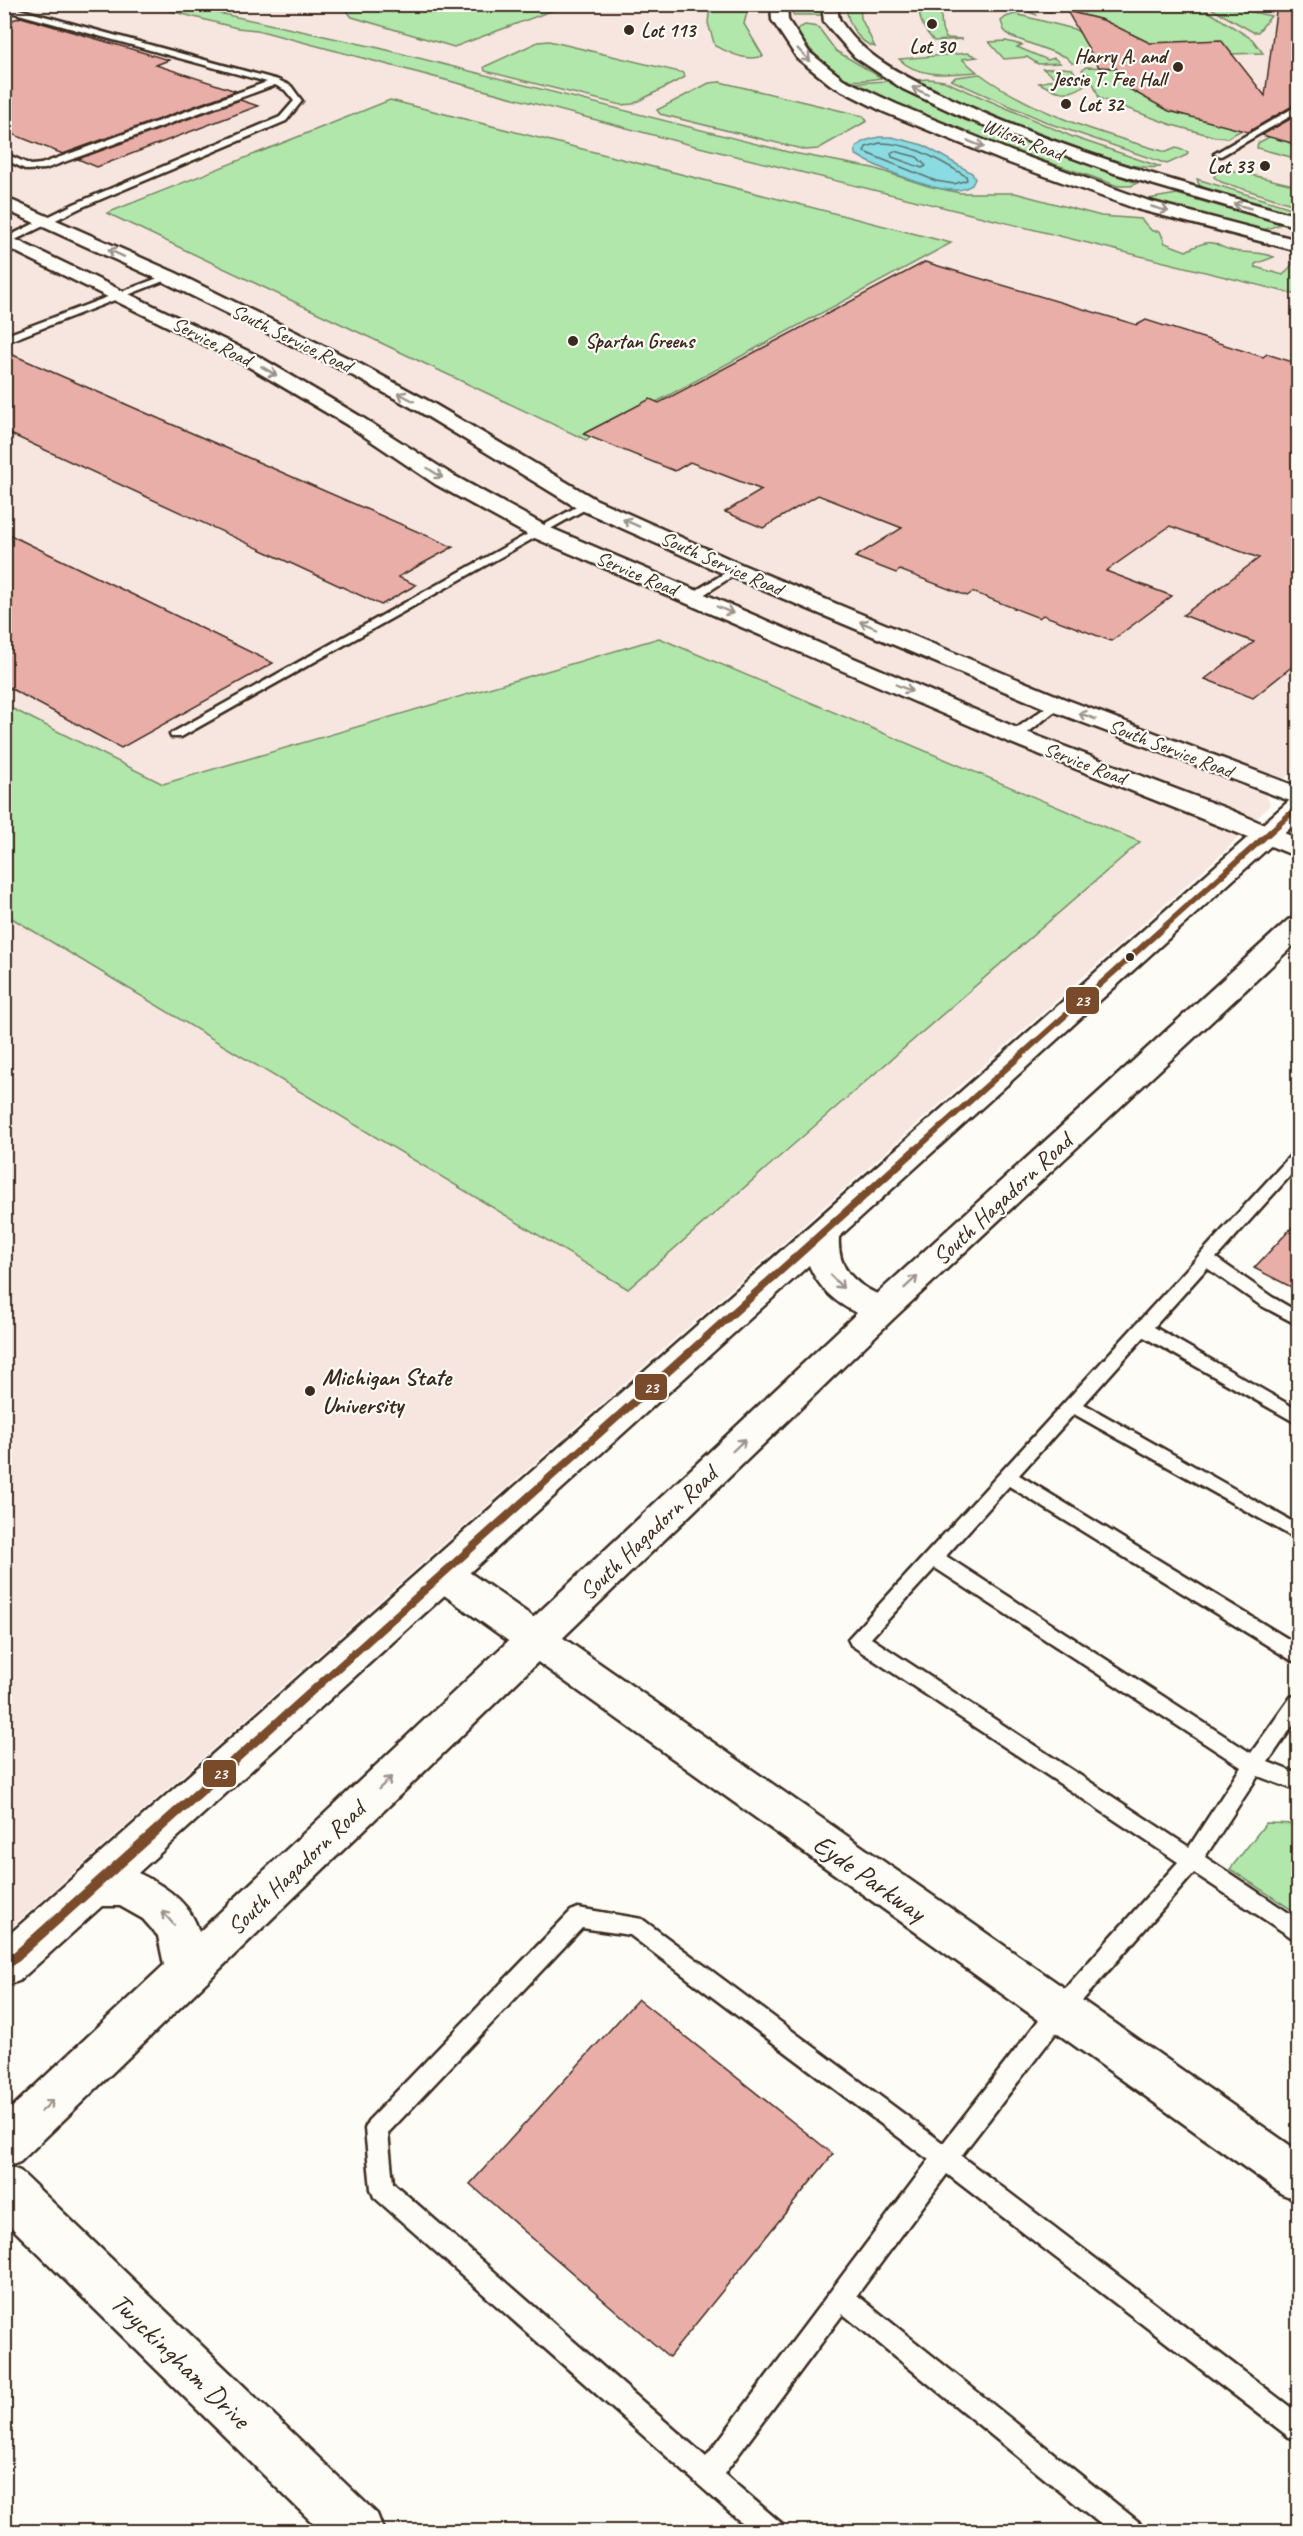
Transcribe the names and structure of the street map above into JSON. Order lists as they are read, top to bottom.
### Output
{
  "streets": {
    "street": [
      "Wilson Road",
      "South Service Road",
      "Service Road",
      "South Hagadorn Road",
      "Eyde Parkway",
      "Twyckingham Drive"
    ]
  },
  "crossings": [
    ["South Service Road", "Service Road"],
    ["South Hagadorn Road", "Eyde Parkway"]
  ],
  "one_way": ["South Service Road"],
  "places": [
    "Lot 30",
    "Lot 113",
    "Harry A. and Jessie T. Fee Hall",
    "Lot 32",
    "Lot 33",
    "Spartan Greens",
    "Michigan State University"
  ],
  "lines": ["transit line 23"]
}
